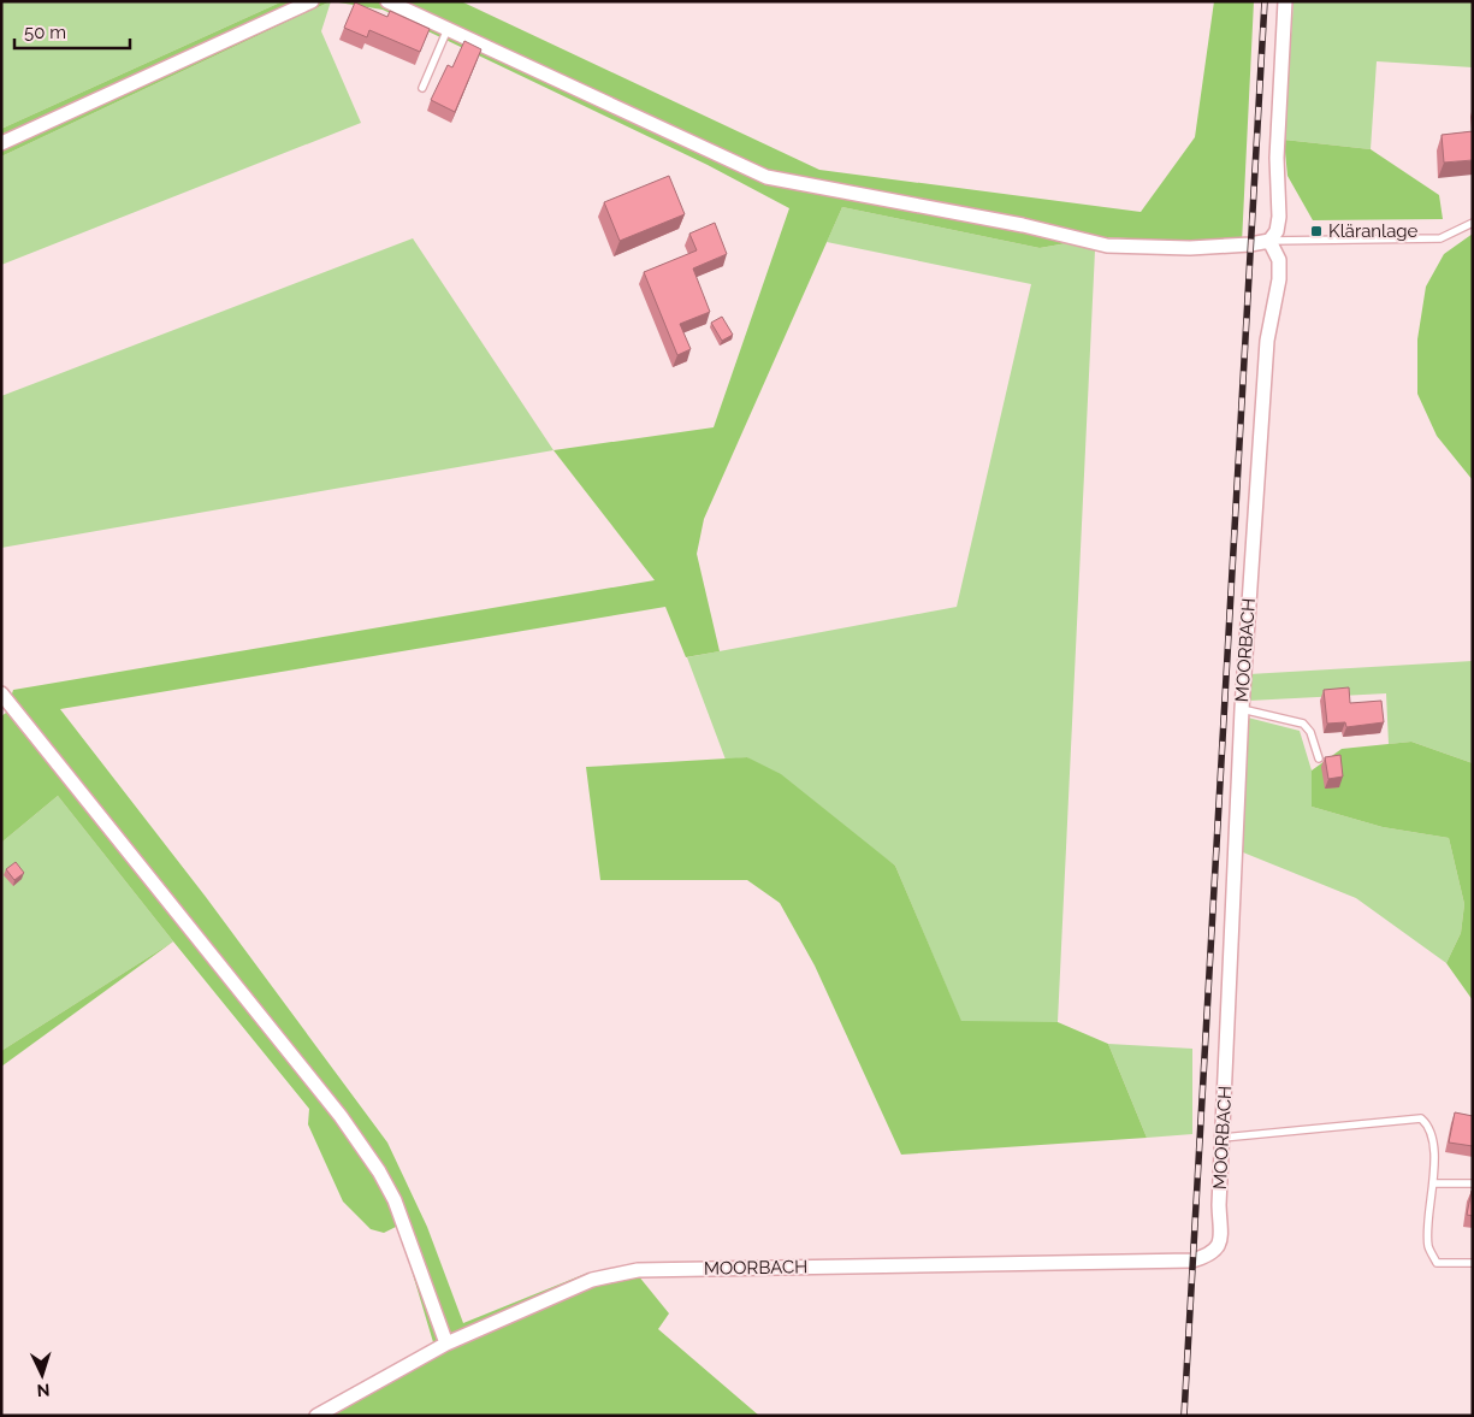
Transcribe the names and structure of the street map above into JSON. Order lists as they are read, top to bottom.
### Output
{
  "streets": {
    "street": ["MOORBACH"]
  },
  "places": {
    "transit": ["Kläranlage"]
  },
  "scale_bar": "50 m",
  "north": "bottom"
}
